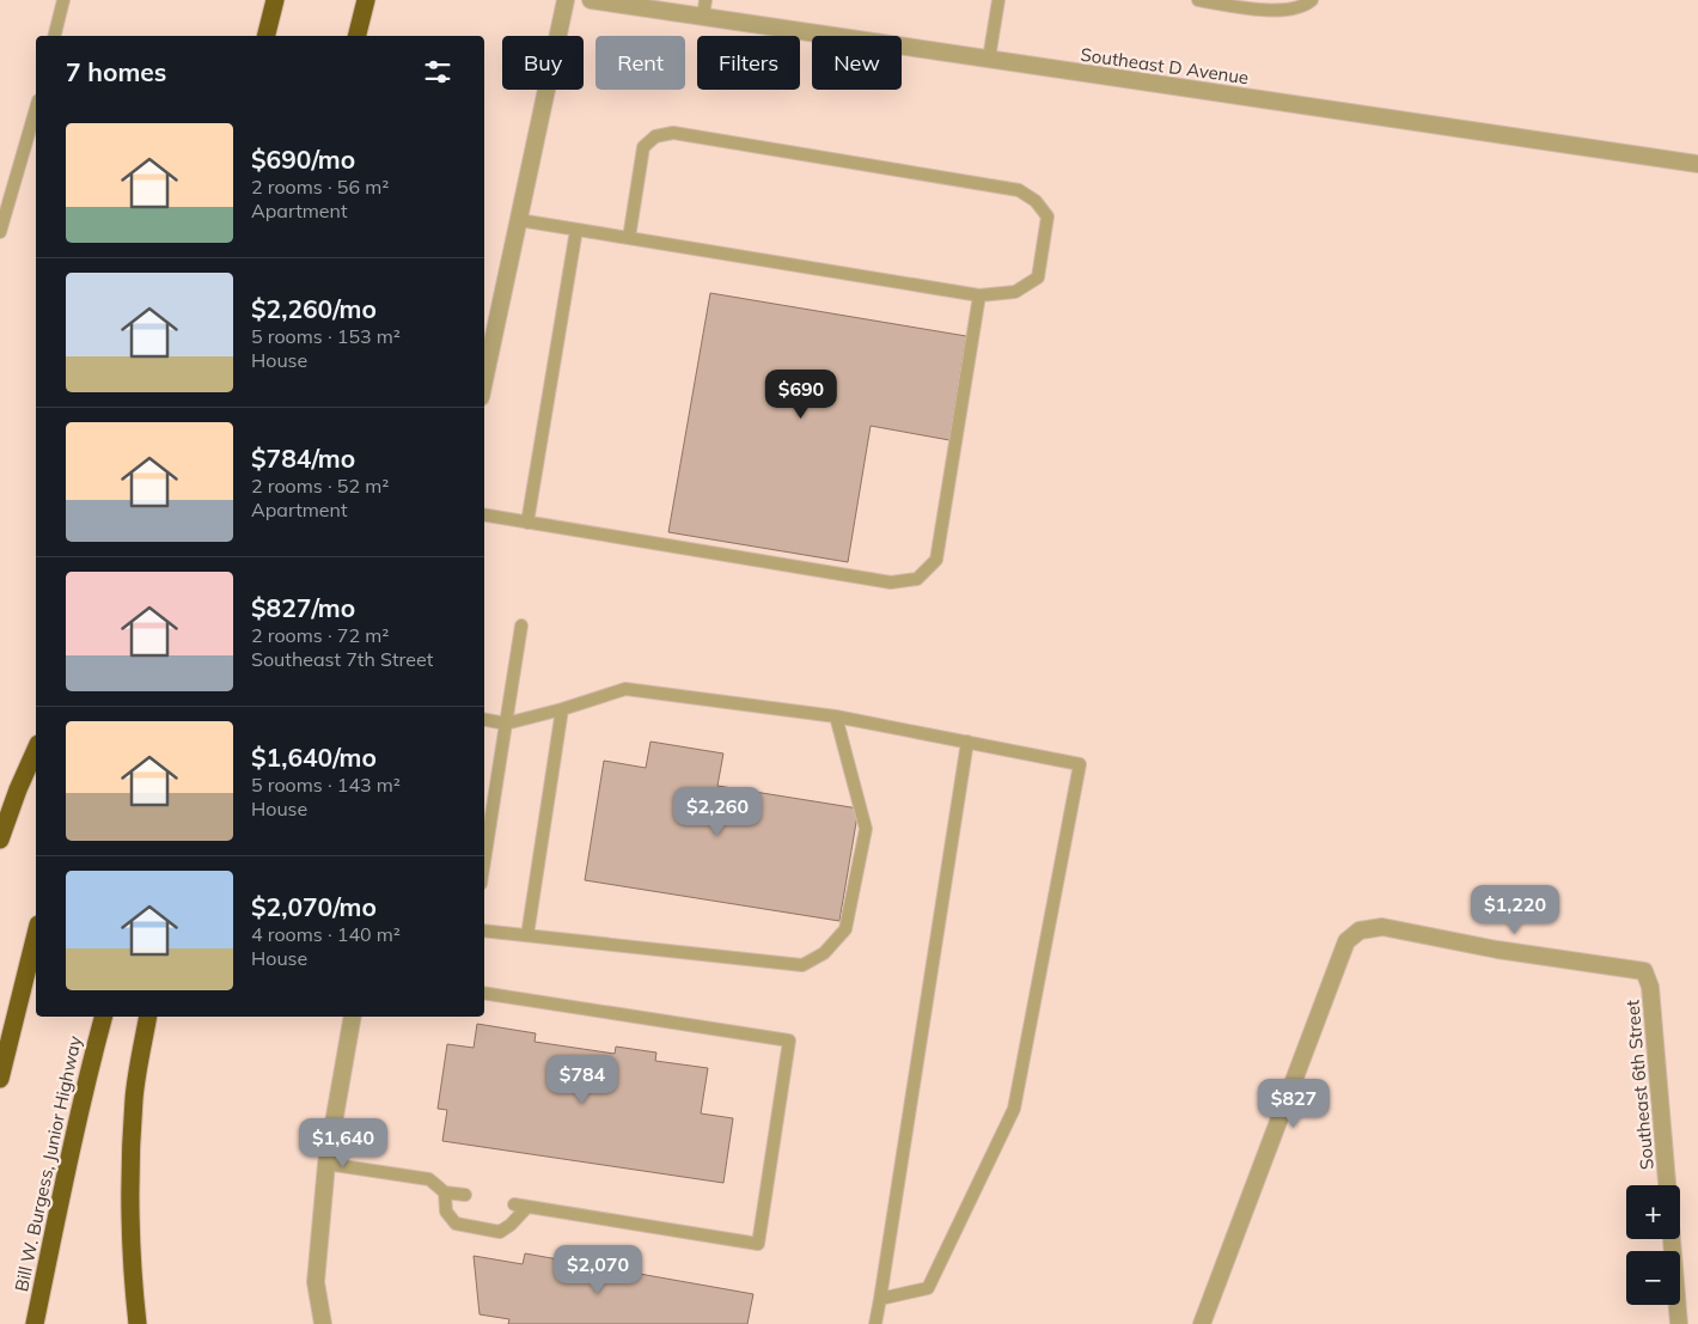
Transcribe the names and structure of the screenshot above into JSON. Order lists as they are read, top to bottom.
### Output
{
  "streets": {
    "highway": ["Bill W. Burgess, Junior Highway"],
    "street": ["Southeast D Avenue", "Southeast 6th Street"]
  },
  "page": {
    "chip": [
      "Buy",
      "Rent",
      "Filters",
      "New"
    ],
    "heading": "7 homes",
    "list": [
      {
        "name": "$690/mo",
        "note": "2 rooms · 56 m² · Apartment"
      },
      {
        "name": "$2,260/mo",
        "note": "5 rooms · 153 m² · House"
      },
      {
        "name": "$784/mo",
        "note": "2 rooms · 52 m² · Apartment"
      },
      {
        "name": "$827/mo",
        "note": "2 rooms · 72 m² · Southeast 7th Street"
      },
      {
        "name": "$1,640/mo",
        "note": "5 rooms · 143 m² · House"
      },
      {
        "name": "$2,070/mo",
        "note": "4 rooms · 140 m² · House"
      }
    ],
    "price": [
      "$690",
      "$2,260",
      "$1,220",
      "$784",
      "$827",
      "$1,640",
      "$2,070"
    ],
    "map_buttons": ["+", "−"]
  }
}
